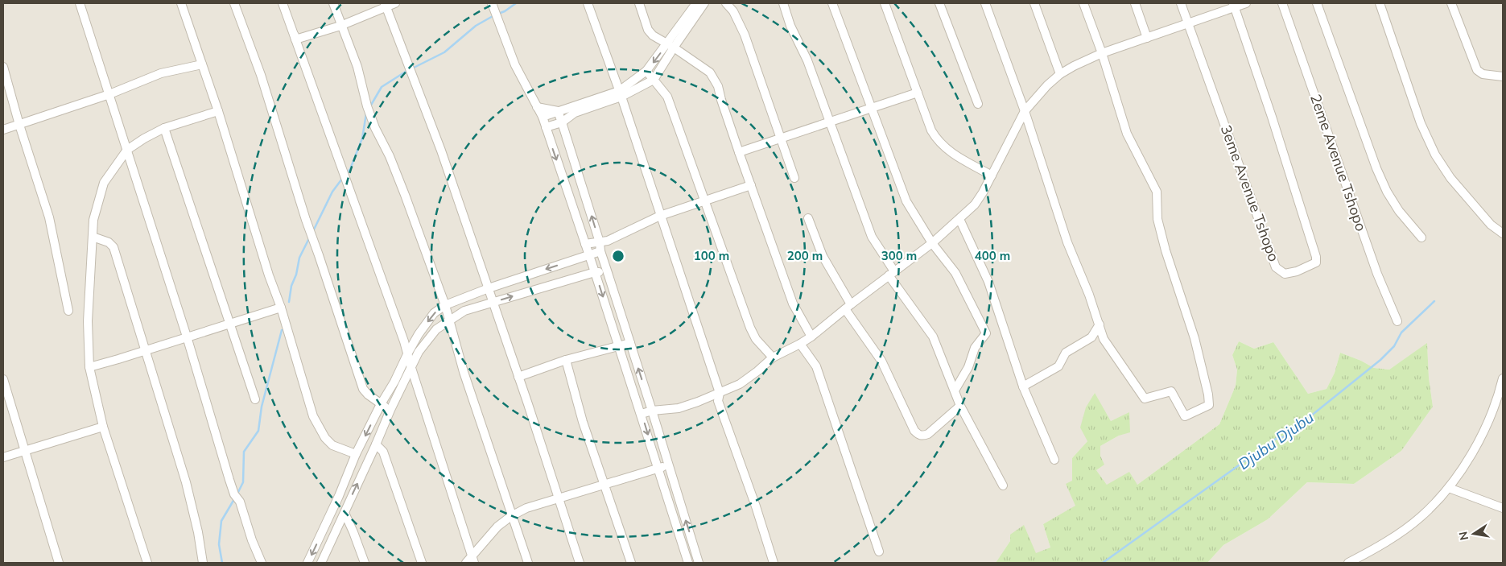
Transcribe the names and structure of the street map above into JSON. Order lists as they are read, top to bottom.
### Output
{
  "streets": {
    "street": ["2eme Avenue Tshopo", "3eme Avenue Tshopo"]
  },
  "water": ["Djubu Djubu"],
  "north": "left",
  "rings": [
    "100 m",
    "200 m",
    "300 m",
    "400 m"
  ]
}
